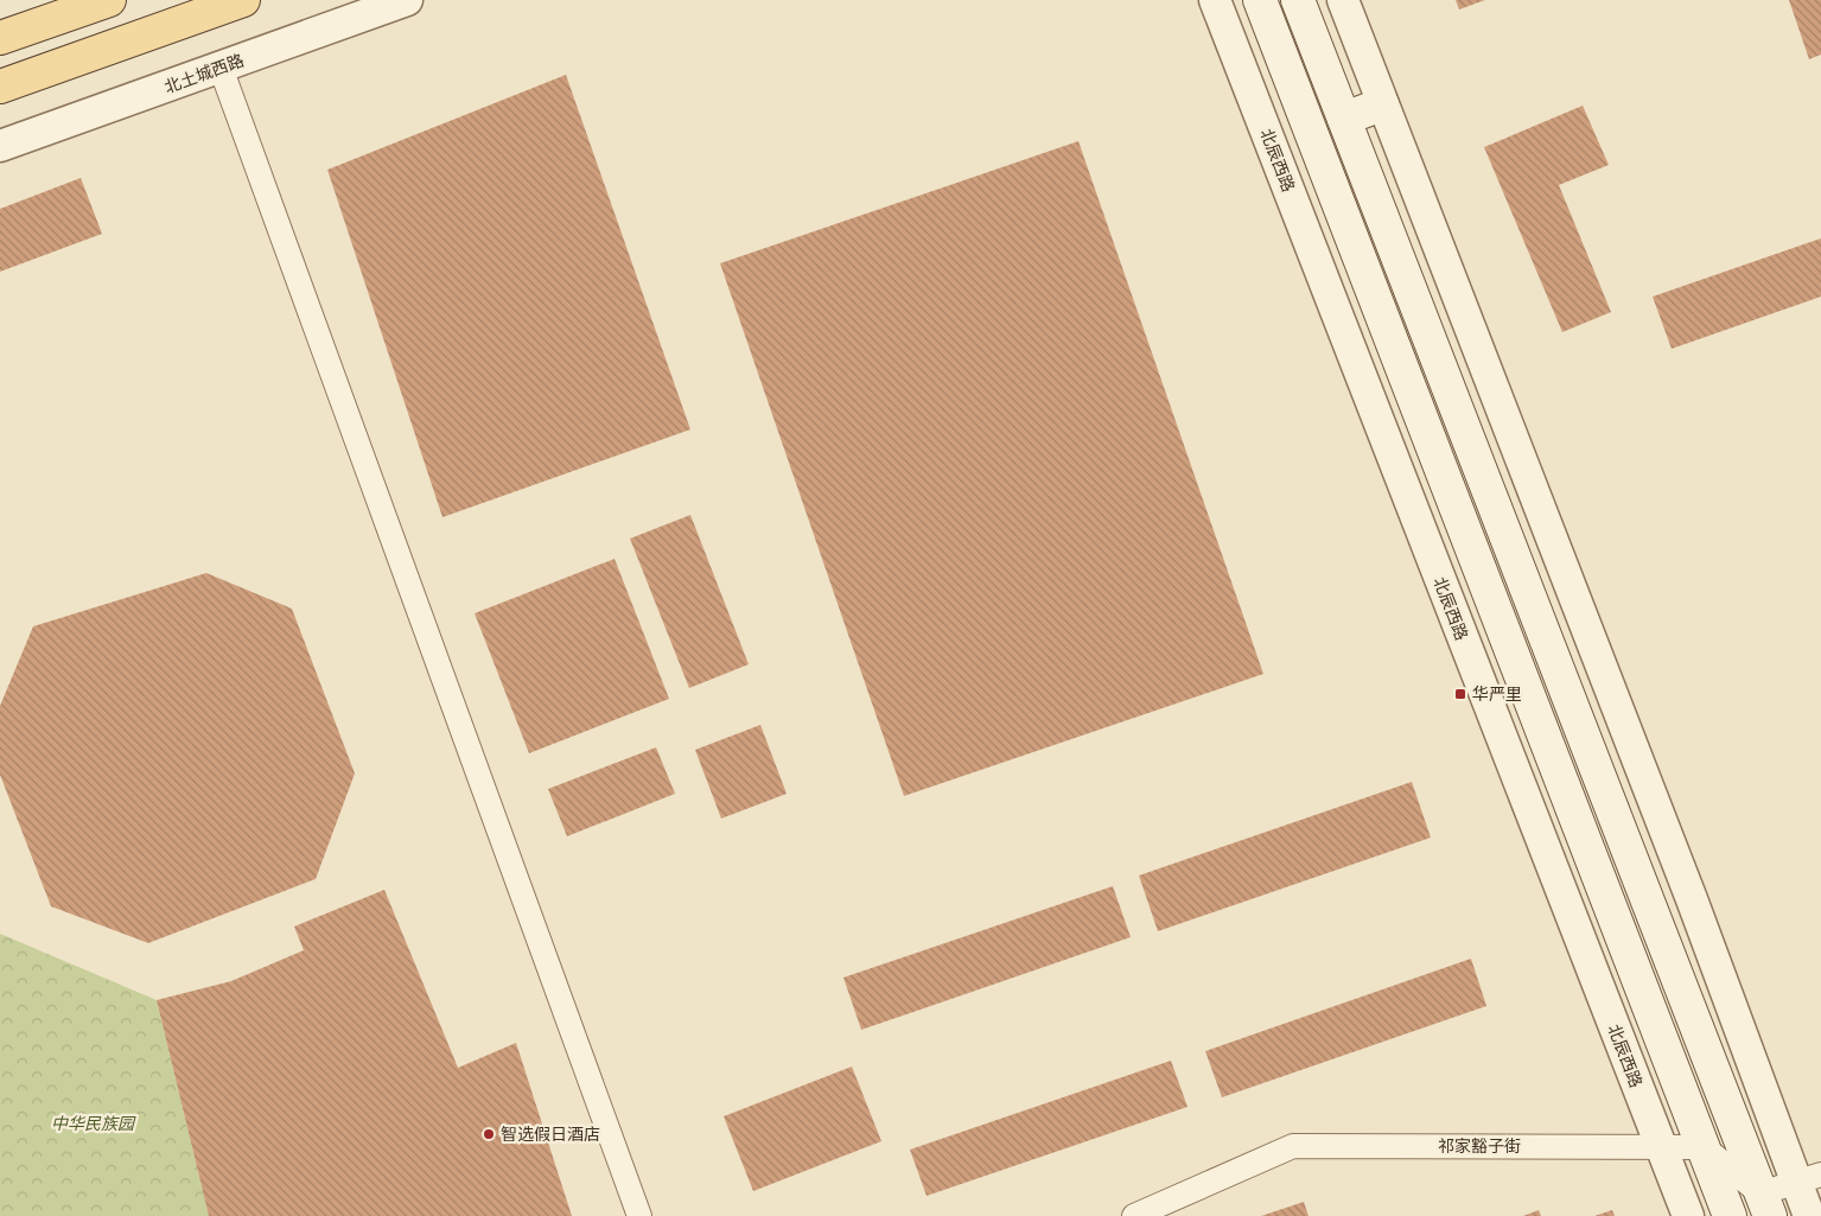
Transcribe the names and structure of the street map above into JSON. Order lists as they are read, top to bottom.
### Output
{
  "streets": {
    "street": ["北土城西路", "北辰西路", "祁家豁子街"]
  },
  "crossings": [
    ["北辰西路", "祁家豁子街"]
  ],
  "parks": ["中华民族园"],
  "places": {
    "transit": ["华严里"],
    "other": ["智选假日酒店"]
  }
}
